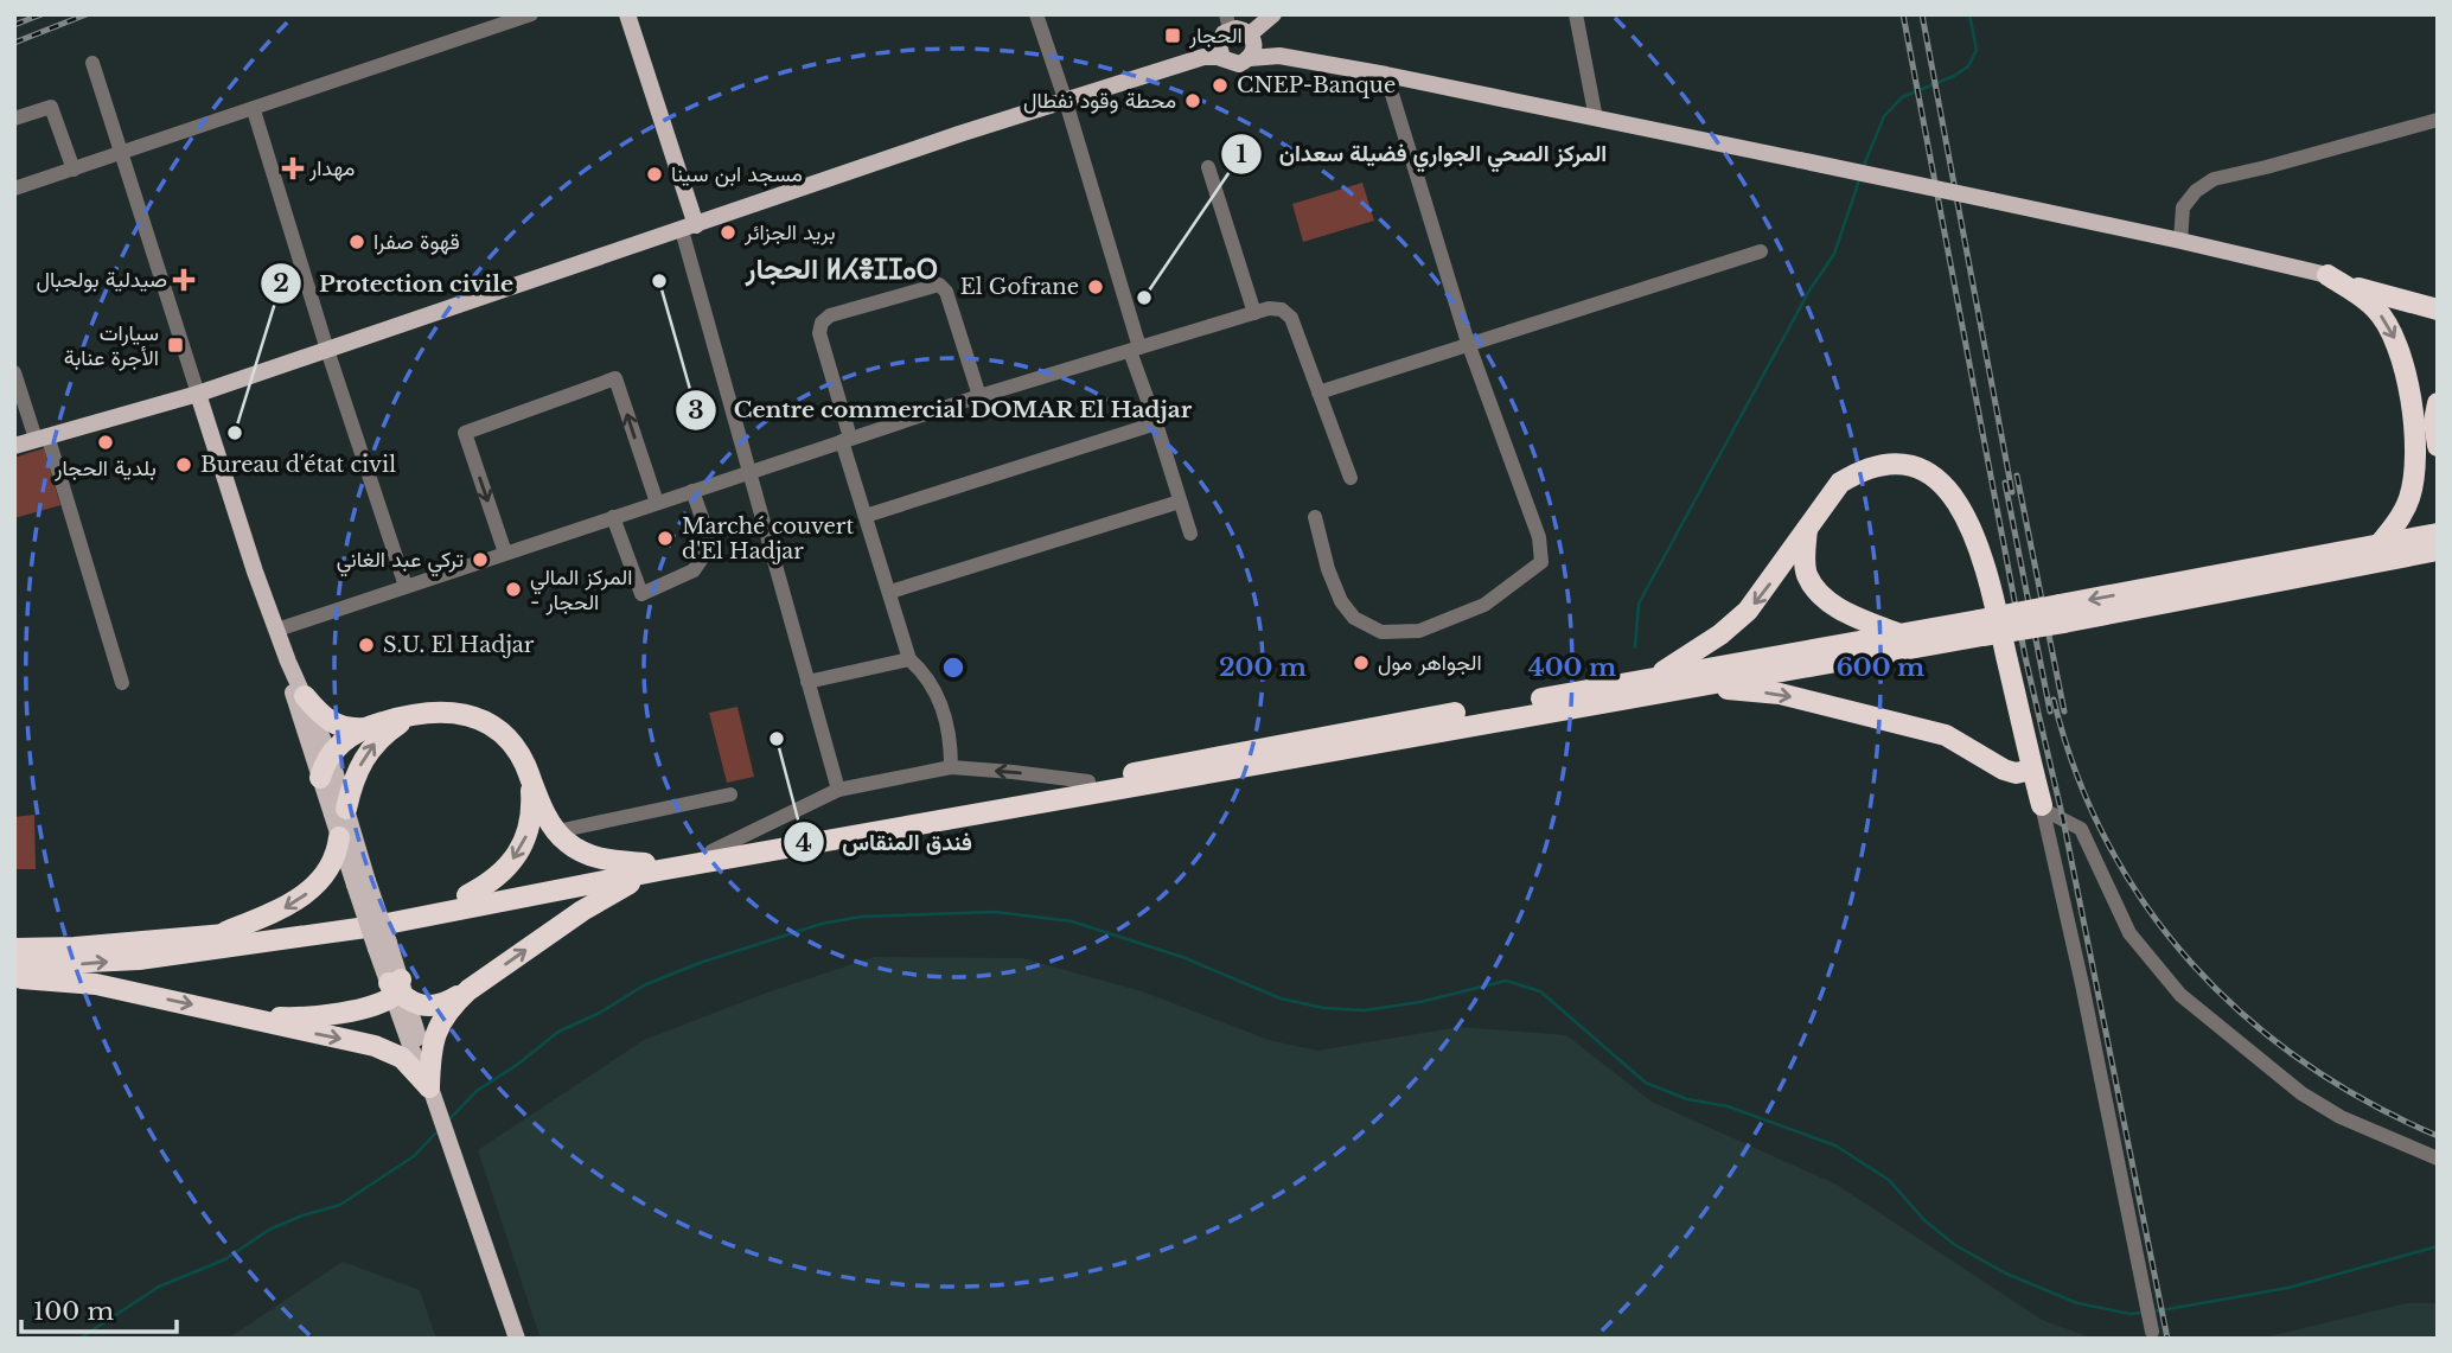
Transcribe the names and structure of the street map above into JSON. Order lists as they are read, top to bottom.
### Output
{
  "districts": ["الحجار ⵍⵃⴻⵊⵊⴰⵔ"],
  "places": {
    "transit": ["الحجار", "سيارات الأجرة عنابة"],
    "other": [
      "CNEP-Banque",
      "محطة وقود نفطال",
      "مسجد ابن سينا",
      "بريد الجزائر",
      "قهوة صفرا",
      "Centre commercial DOMAR El Hadjar",
      "El Gofrane",
      "المركز الصحي الجواري فضيلة سعدان",
      "Protection civile",
      "بلدية الحجار",
      "Bureau d'état civil",
      "Marché couvert d'El Hadjar",
      "تركي عبد الغاني",
      "المركز المالي - الحجار",
      "S.U. El Hadjar",
      "الجواهر مول",
      "فندق المنقاس"
    ],
    "health": ["مهدار", "صيدلية بولحبال"]
  },
  "scale_bar": "100 m",
  "rings": ["200 m", "400 m", "600 m"]
}
